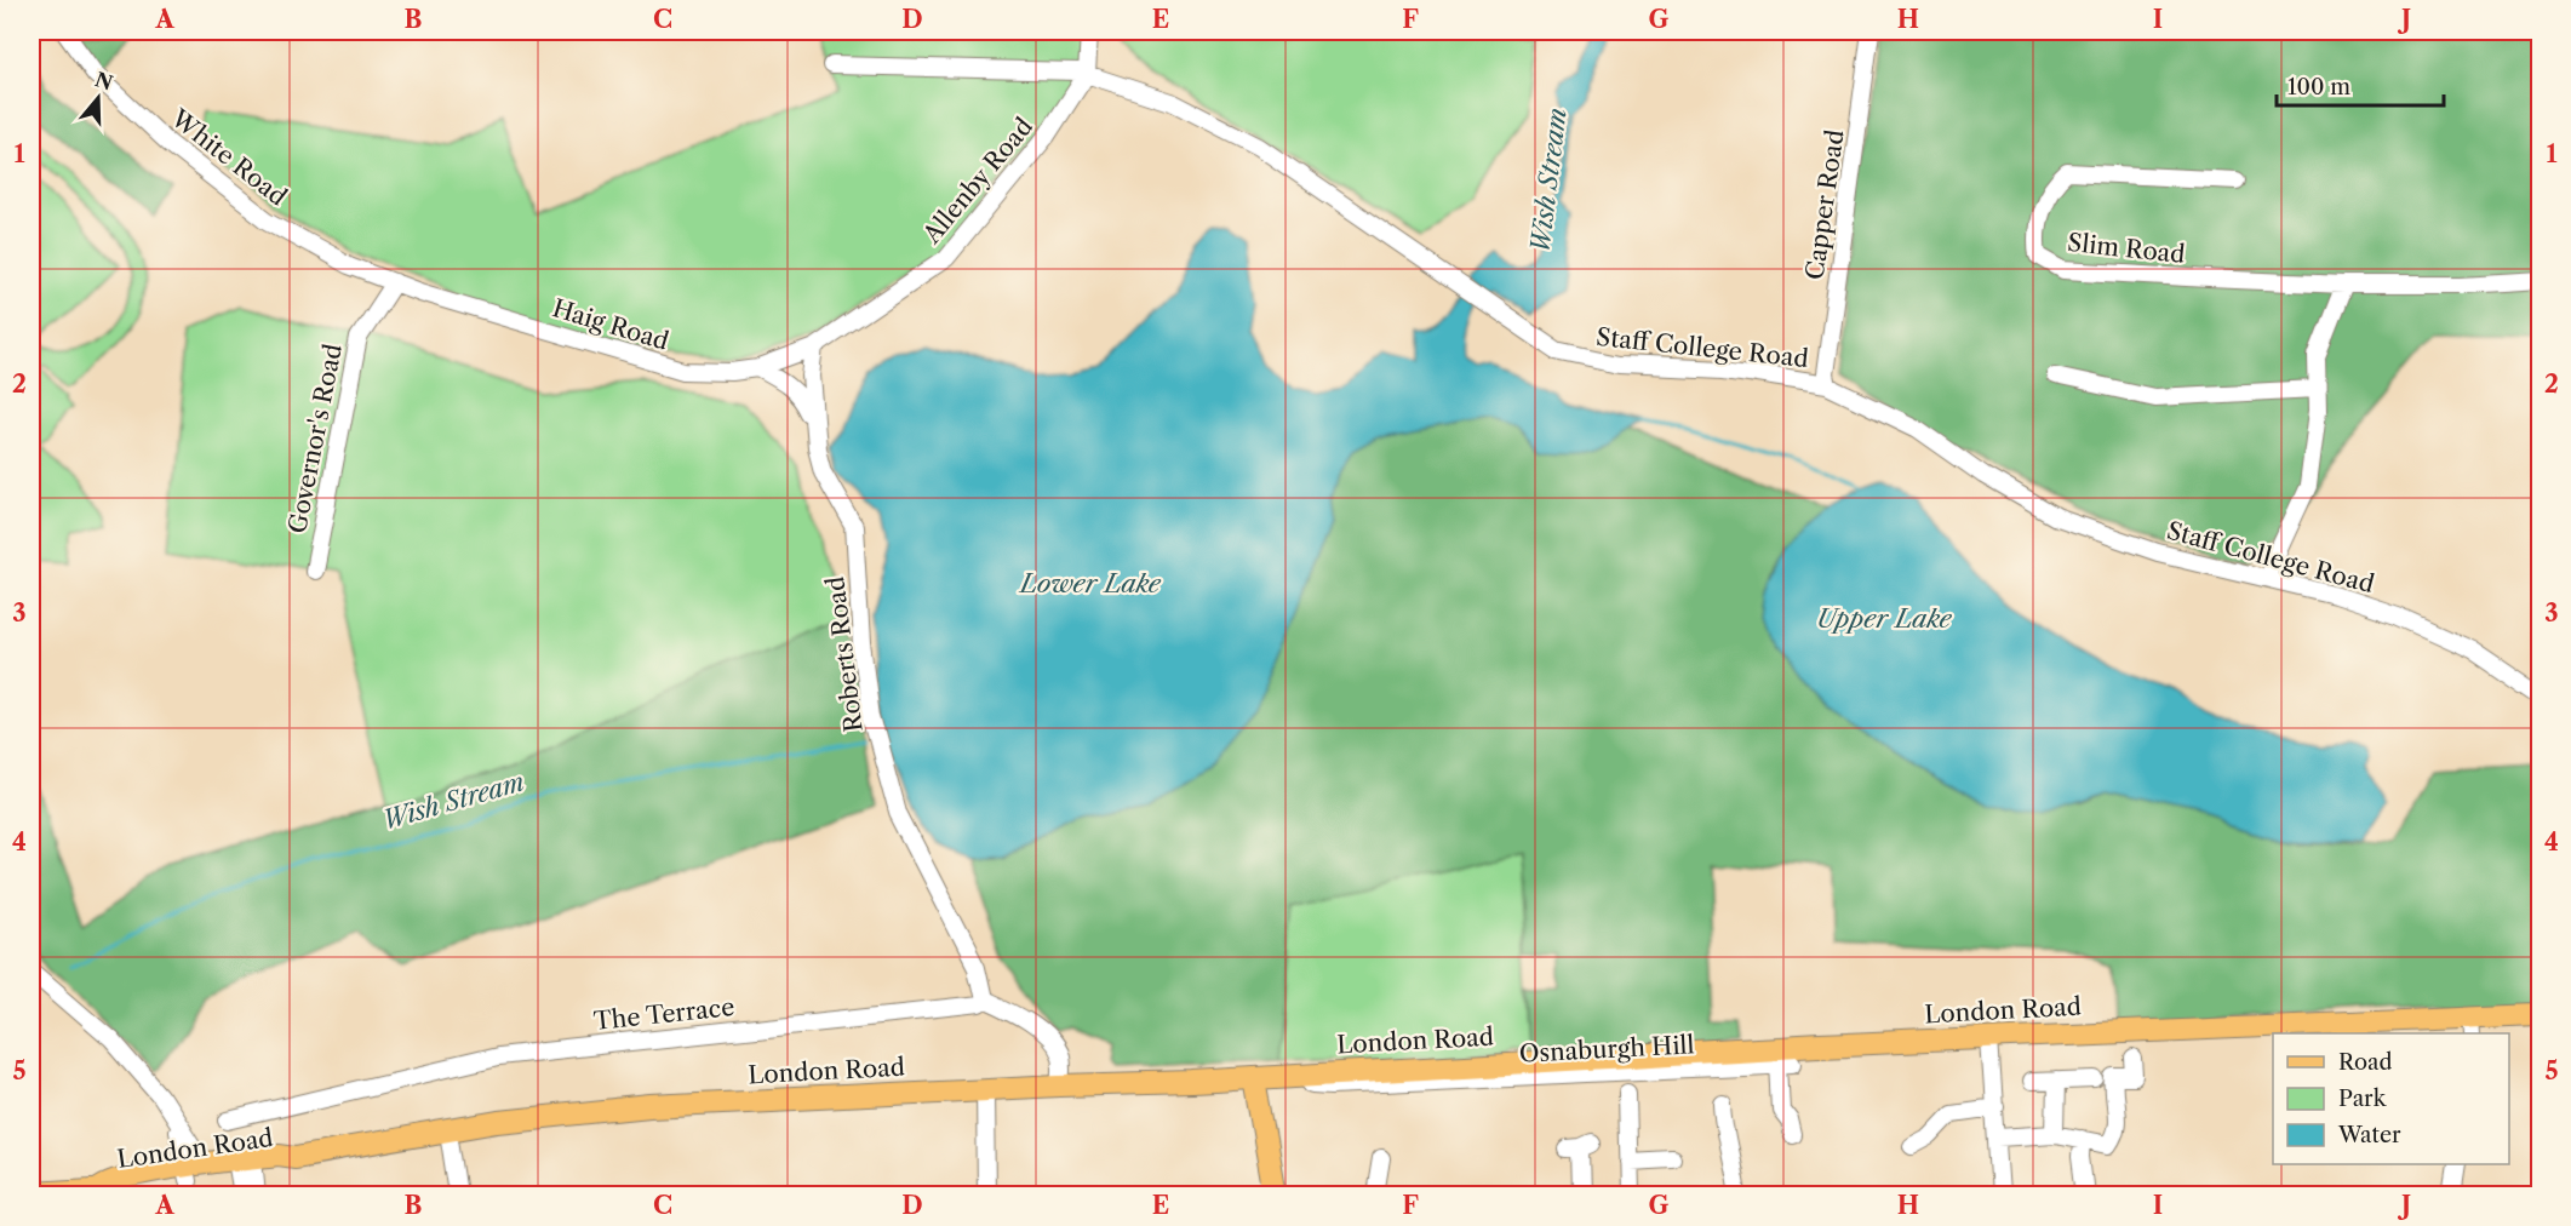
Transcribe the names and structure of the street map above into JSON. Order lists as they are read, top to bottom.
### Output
{
  "streets": {
    "main road": ["London Road"],
    "street": [
      "White Road",
      "Allenby Road",
      "Capper Road",
      "Slim Road",
      "Haig Road",
      "Staff College Road",
      "Governor's Road",
      "Roberts Road",
      "The Terrace"
    ]
  },
  "crossings": [
    ["White Road", "Haig Road"],
    ["White Road", "Governor's Road"],
    ["Allenby Road", "Haig Road"],
    ["Allenby Road", "Staff College Road"],
    ["Capper Road", "Staff College Road"],
    ["Haig Road", "Governor's Road"],
    ["Roberts Road", "The Terrace"]
  ],
  "water": ["Wish Stream", "Lower Lake", "Upper Lake"],
  "legend": ["Road", "Park", "Water"],
  "scale_bar": "100 m",
  "north": "top",
  "grid": {
    "columns": [
      "A",
      "B",
      "C",
      "D",
      "E",
      "F",
      "G",
      "H",
      "I",
      "J"
    ],
    "rows": [
      "1",
      "2",
      "3",
      "4",
      "5"
    ]
  }
}
